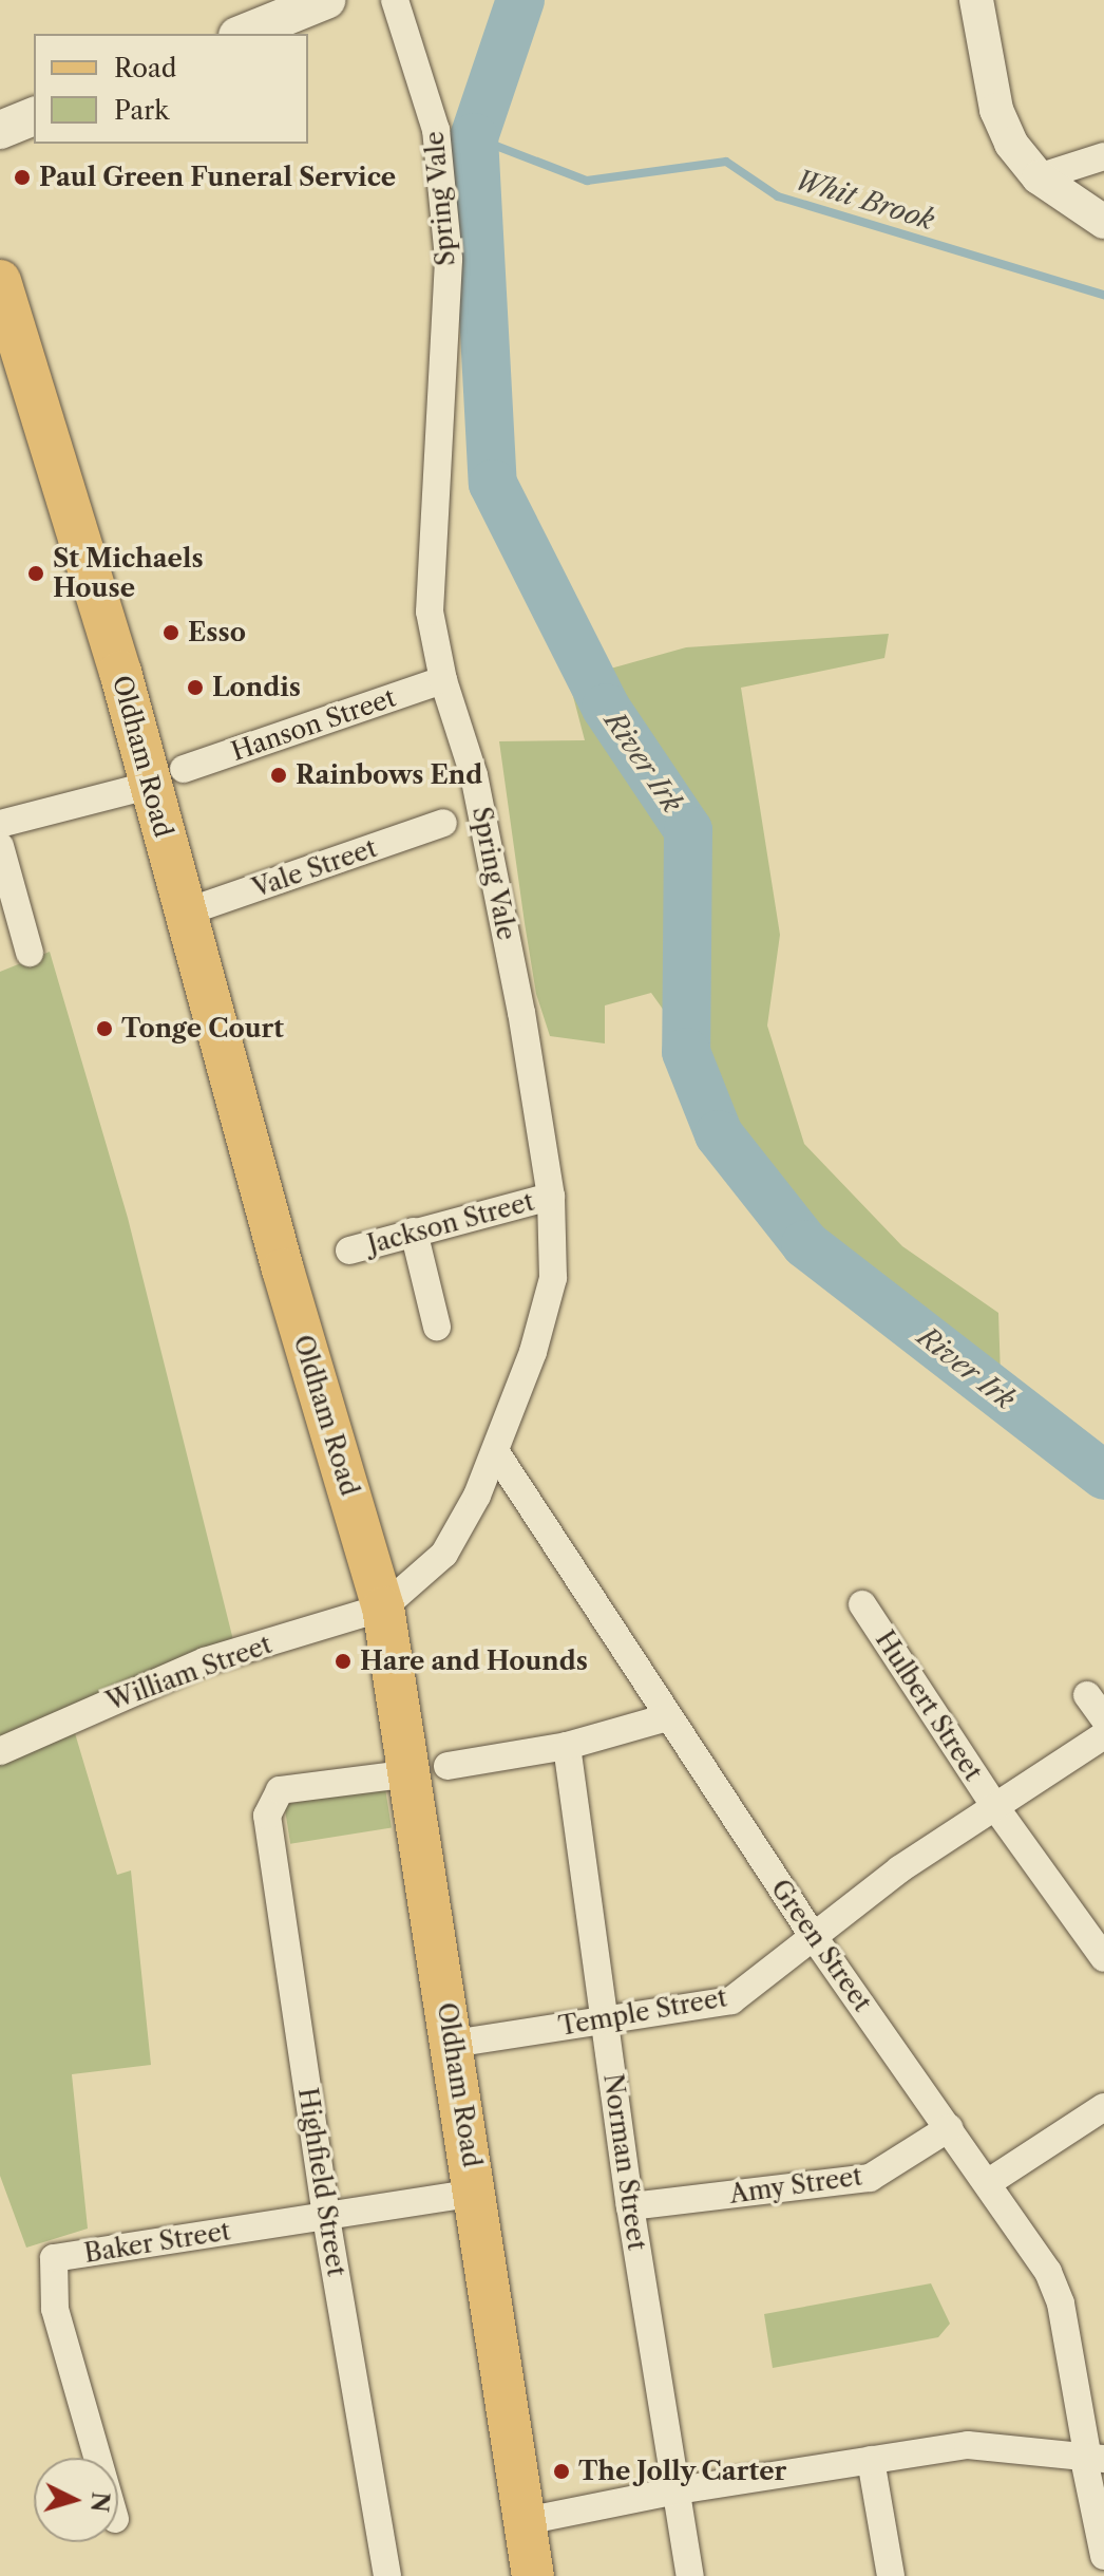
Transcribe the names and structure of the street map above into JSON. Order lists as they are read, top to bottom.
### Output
{
  "streets": {
    "main road": ["Oldham Road"],
    "street": [
      "Spring Vale",
      "Hanson Street",
      "Vale Street",
      "Jackson Street",
      "William Street",
      "Hulbert Street",
      "Green Street",
      "Temple Street",
      "Norman Street",
      "Highfield Street",
      "Amy Street",
      "Baker Street"
    ]
  },
  "crossings": [
    ["Spring Vale", "Hanson Street"],
    ["Spring Vale", "Oldham Road"],
    ["Spring Vale", "Jackson Street"],
    ["Spring Vale", "William Street"],
    ["Spring Vale", "Green Street"],
    ["Hanson Street", "Oldham Road"],
    ["Oldham Road", "Vale Street"],
    ["Oldham Road", "William Street"],
    ["Oldham Road", "Temple Street"],
    ["Oldham Road", "Highfield Street"],
    ["Oldham Road", "Baker Street"],
    ["Hulbert Street", "Green Street"],
    ["Hulbert Street", "Temple Street"],
    ["Green Street", "Temple Street"],
    ["Green Street", "Amy Street"],
    ["Temple Street", "Norman Street"],
    ["Norman Street", "Amy Street"],
    ["Highfield Street", "Baker Street"]
  ],
  "water": ["Whit Brook", "River Irk"],
  "places": [
    "Paul Green Funeral Service",
    "St Michaels House",
    "Esso",
    "Londis",
    "Rainbows End",
    "Tonge Court",
    "Hare and Hounds",
    "The Jolly Carter"
  ],
  "legend": ["Road", "Park"],
  "north": "right"
}
